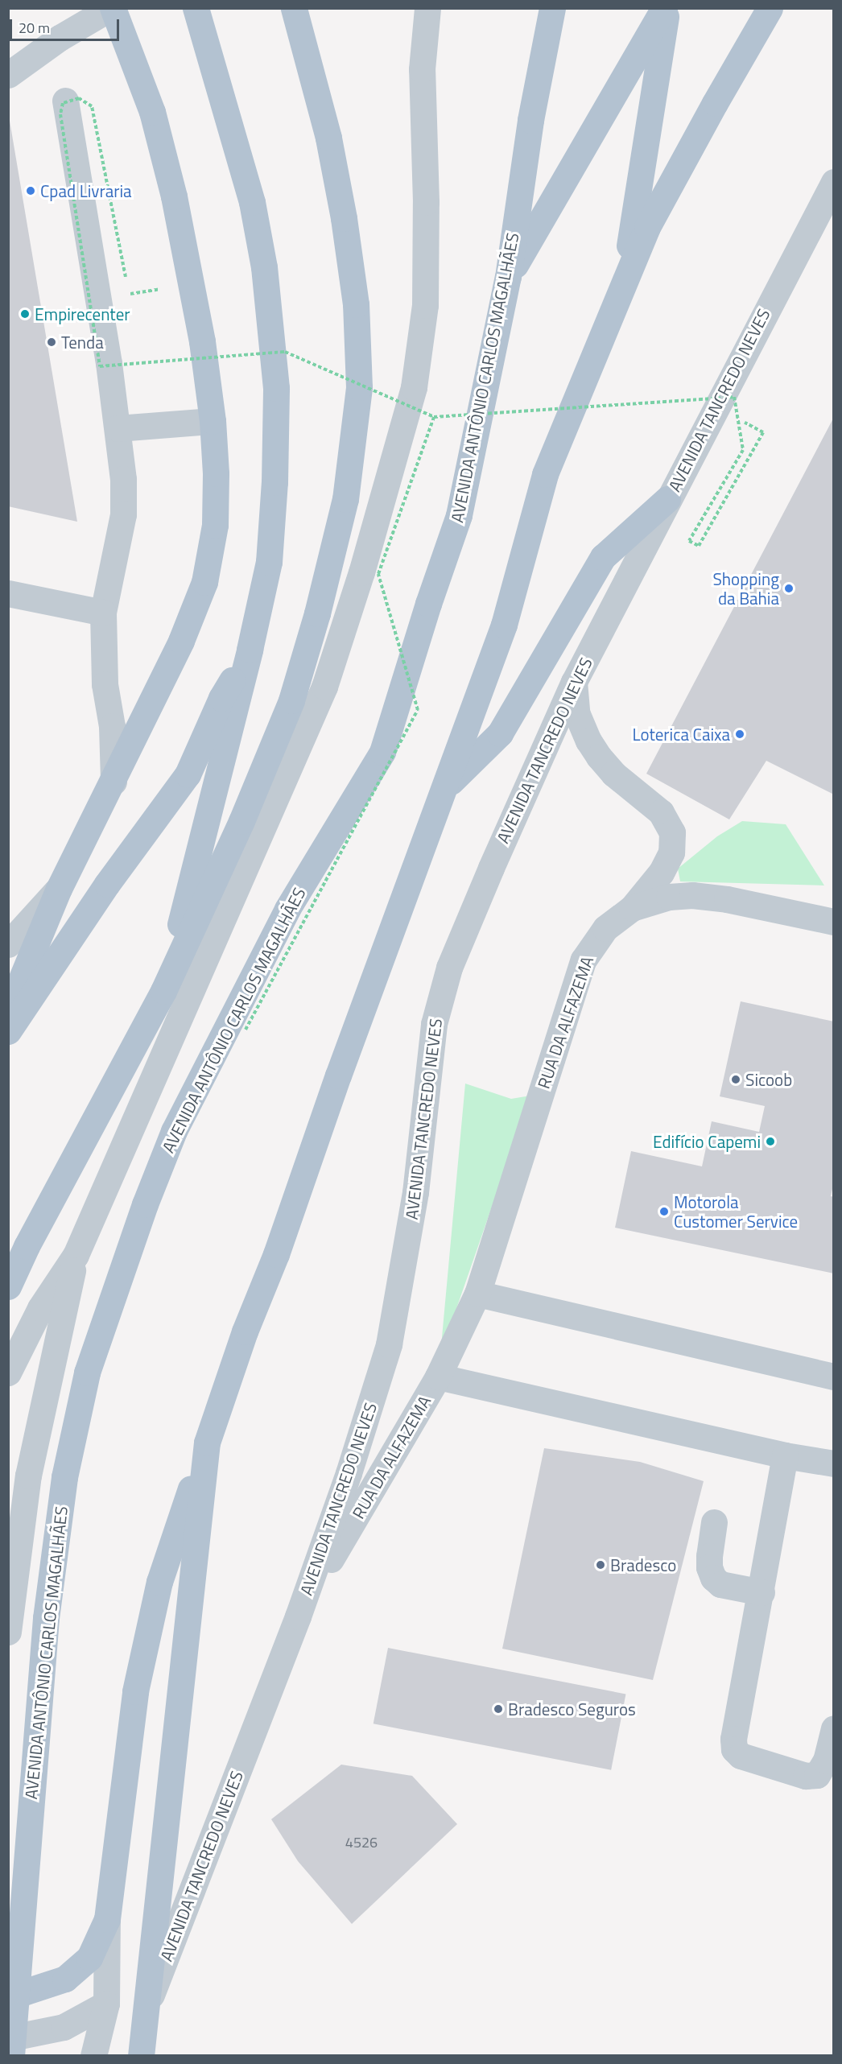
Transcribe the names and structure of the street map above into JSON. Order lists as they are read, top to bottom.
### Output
{
  "streets": {
    "main road": ["AVENIDA ANTÔNIO CARLOS MAGALHÃES"],
    "street": ["AVENIDA TANCREDO NEVES", "RUA DA ALFAZEMA"]
  },
  "crossings": [
    ["AVENIDA TANCREDO NEVES", "RUA DA ALFAZEMA"]
  ],
  "places": [
    "Cpad Livraria",
    "Empirecenter",
    "Tenda",
    "Shopping da Bahia",
    "Loterica Caixa",
    "Sicoob",
    "Edifício Capemi",
    "Motorola Customer Service",
    "Bradesco",
    "Bradesco Seguros"
  ],
  "house_numbers": ["4526"],
  "scale_bar": "20 m"
}
